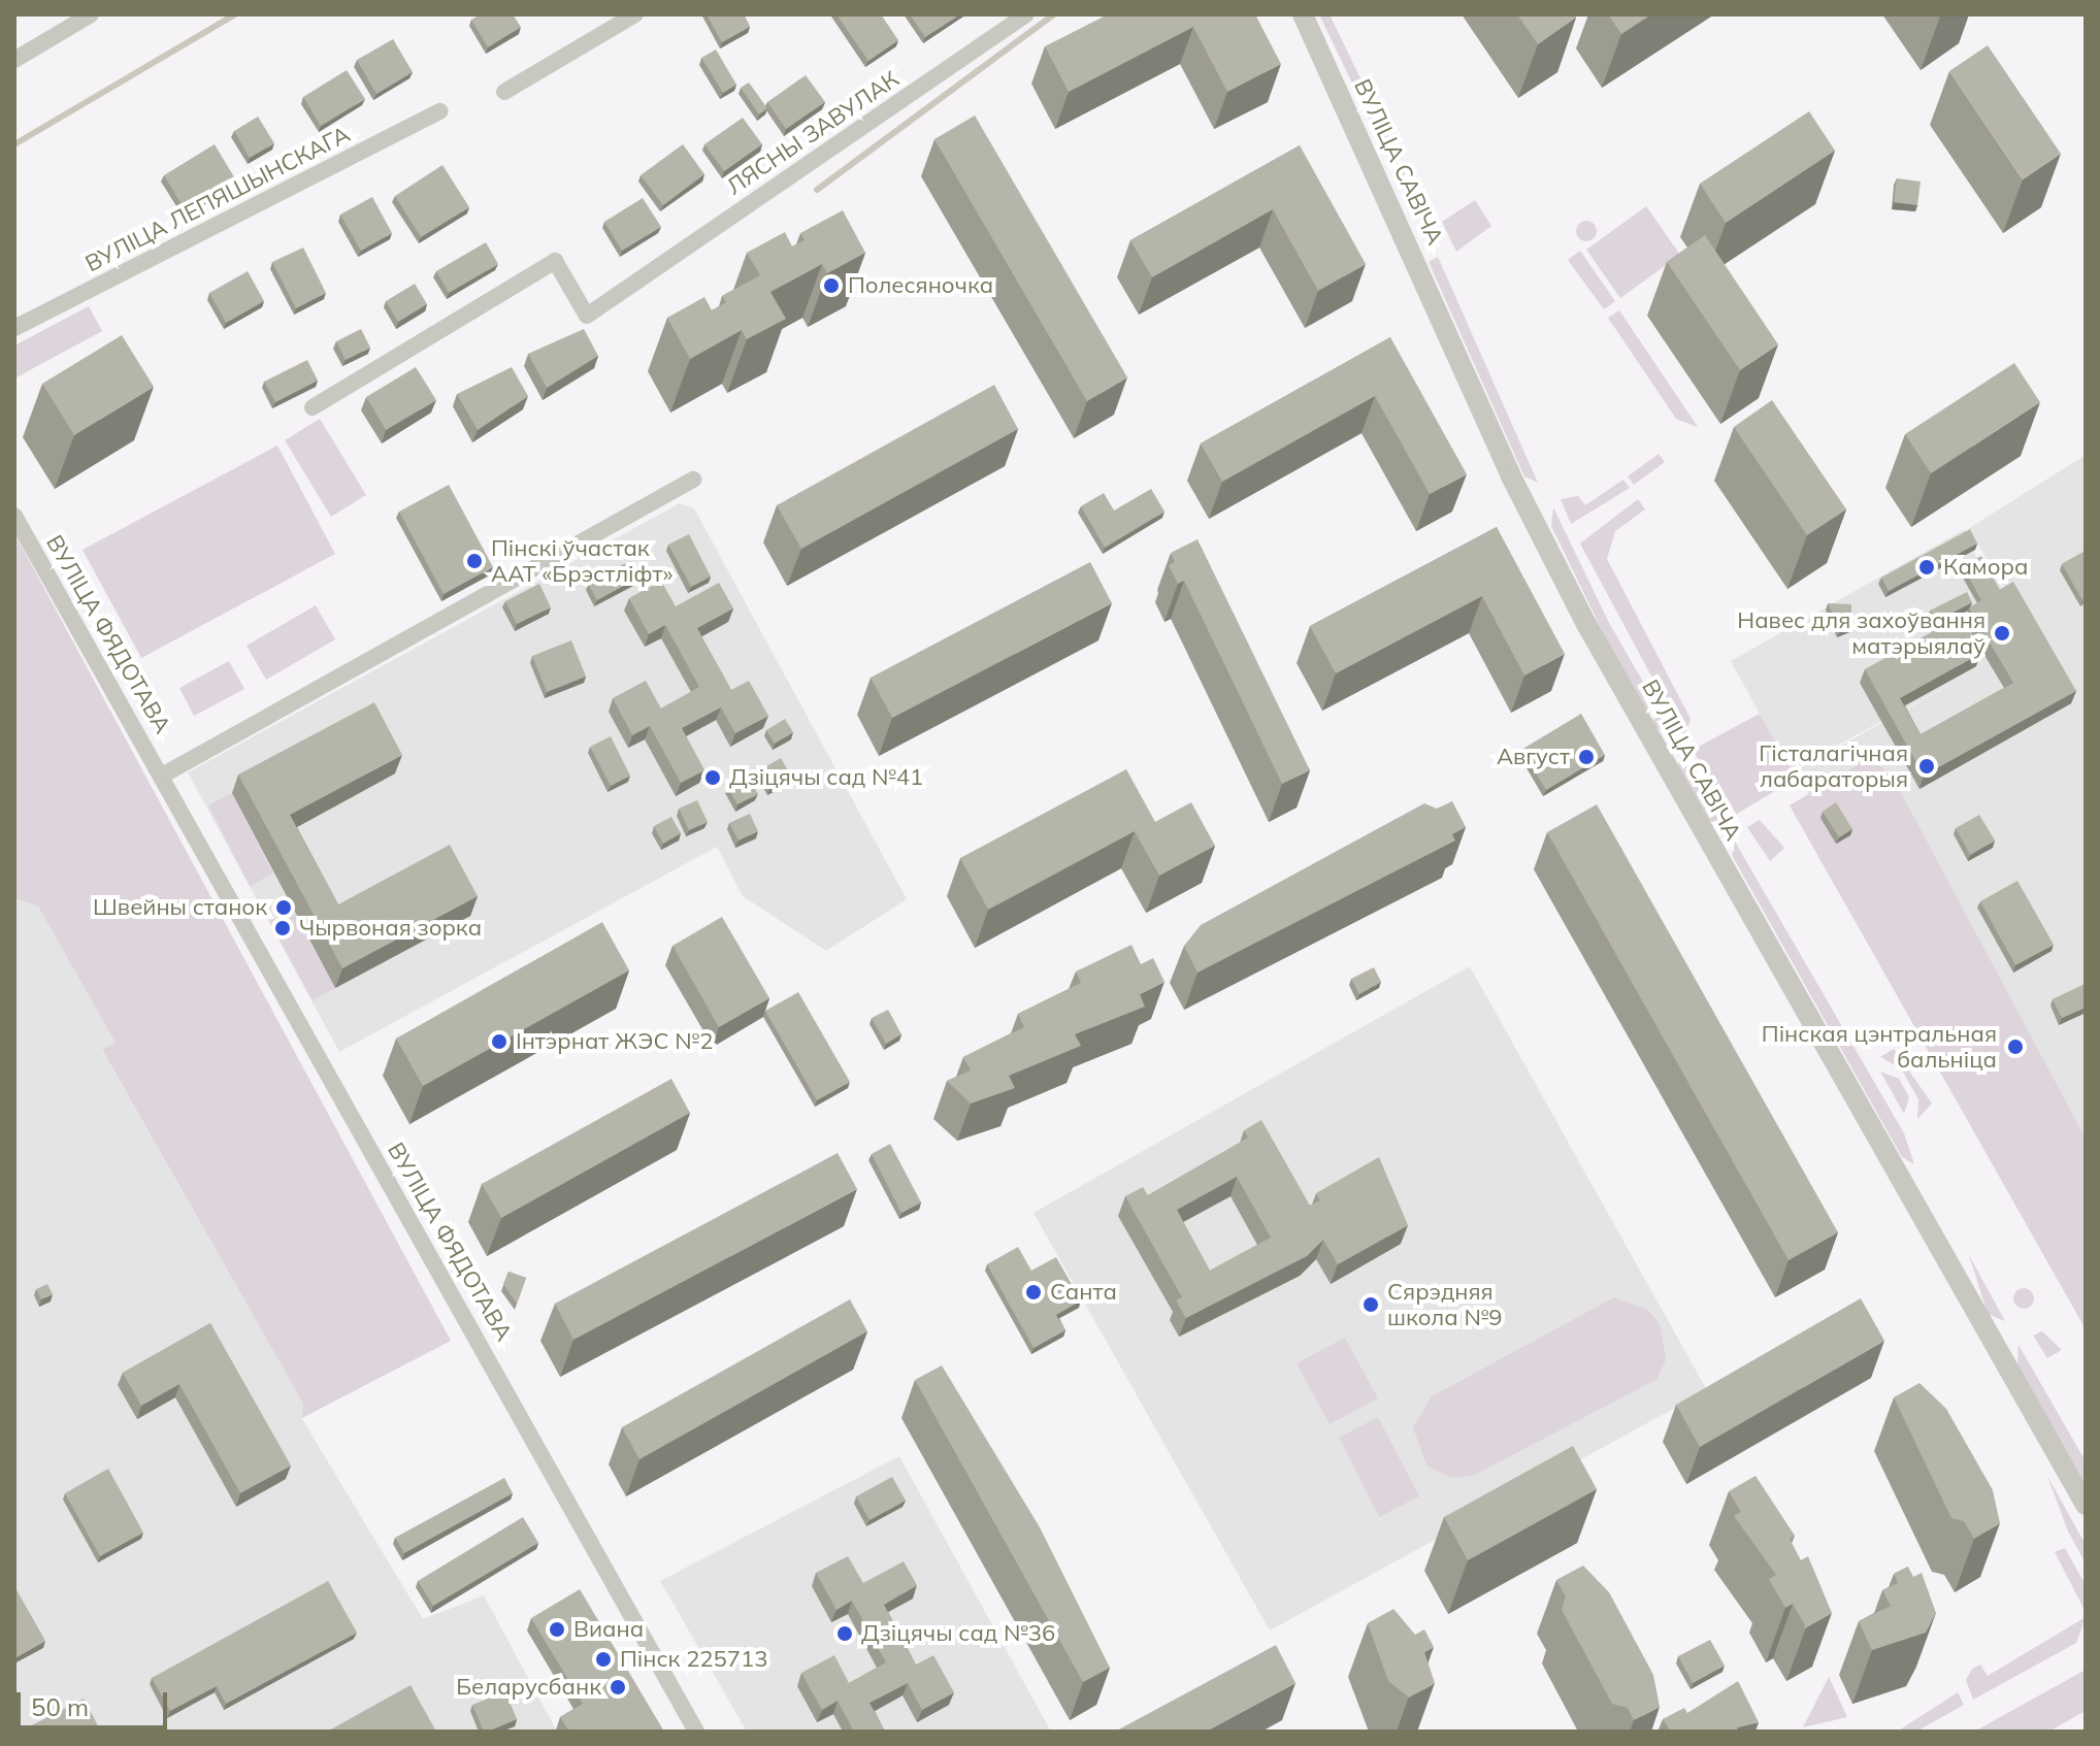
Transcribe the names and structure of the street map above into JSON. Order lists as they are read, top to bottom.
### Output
{
  "streets": {
    "street": [
      "ЛЯСНЫ ЗАВУЛАК",
      "ВУЛІЦА САВІЧА",
      "ВУЛІЦА ЛЕПЯШЫНСКАГА",
      "ВУЛІЦА ФЯДОТАВА"
    ]
  },
  "places": [
    "Полесяночка",
    "Пінскі ўчастак ААТ «Брэстліфт»",
    "Камора",
    "Навес для захоўвання матэрыялаў",
    "Август",
    "Гісталагічная лабараторыя",
    "Дзіцячы сад №41",
    "Швейны станок",
    "Чырвоная зорка",
    "Інтэрнат ЖЭС №2",
    "Пінская цэнтральная бальніца",
    "Санта",
    "Сярэдняя школа №9",
    "Виана",
    "Дзіцячы сад №36",
    "Пінск 225713",
    "Беларусбанк"
  ],
  "scale_bar": "50 m"
}
